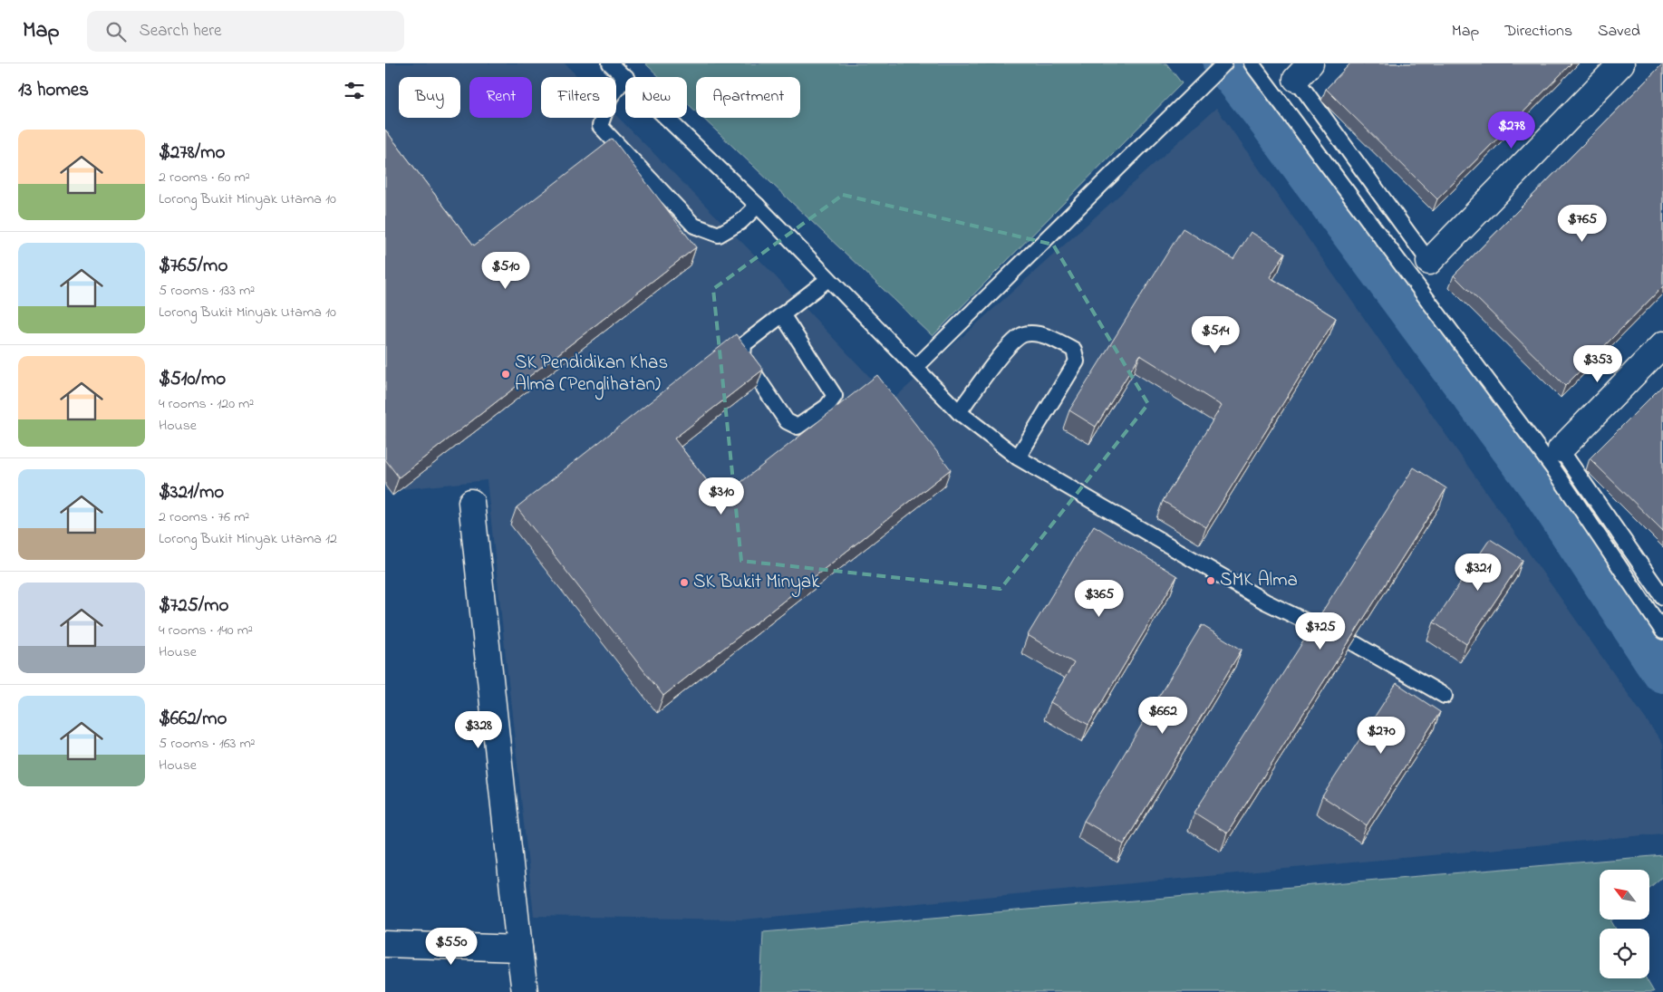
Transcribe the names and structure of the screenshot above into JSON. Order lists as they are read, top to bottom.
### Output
{
  "places": ["SK Pendidikan Khas Alma (Penglihatan)", "SMK Alma", "SK Bukit Minyak"],
  "north": "top left",
  "page": {
    "header": "Map",
    "search": "Search here",
    "nav": ["Map", "Directions", "Saved"],
    "heading": "13 homes",
    "chip": [
      "Buy",
      "Rent",
      "Filters",
      "New",
      "Apartment"
    ],
    "price": [
      "$278",
      "$765",
      "$510",
      "$514",
      "$353",
      "$310",
      "$321",
      "$365",
      "$725",
      "$662",
      "$328",
      "$270",
      "$550"
    ],
    "list": [
      {
        "name": "$278/mo",
        "note": "2 rooms · 60 m² · Lorong Bukit Minyak Utama 10"
      },
      {
        "name": "$765/mo",
        "note": "5 rooms · 133 m² · Lorong Bukit Minyak Utama 10"
      },
      {
        "name": "$510/mo",
        "note": "4 rooms · 120 m² · House"
      },
      {
        "name": "$321/mo",
        "note": "2 rooms · 76 m² · Lorong Bukit Minyak Utama 12"
      },
      {
        "name": "$725/mo",
        "note": "4 rooms · 140 m² · House"
      },
      {
        "name": "$662/mo",
        "note": "5 rooms · 163 m² · House"
      }
    ]
  }
}
